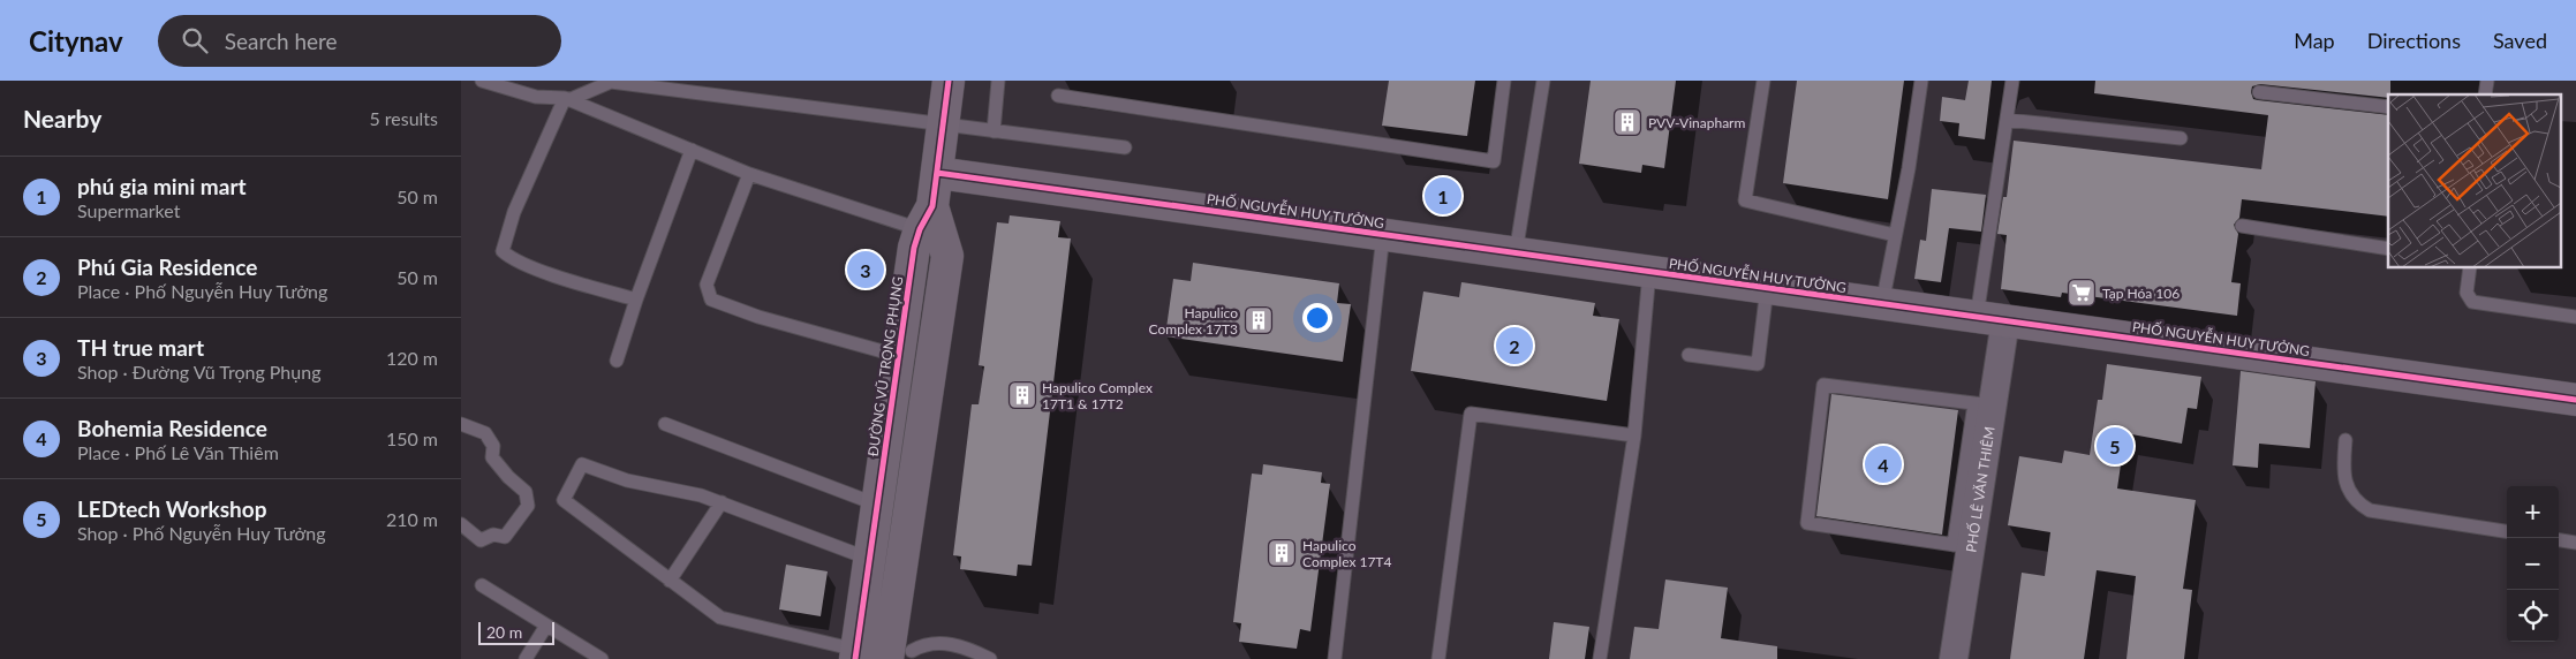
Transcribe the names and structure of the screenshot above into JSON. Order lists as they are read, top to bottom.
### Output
{
  "streets": {
    "street": ["PHỐ NGUYỄN HUY TƯỞNG", "ĐƯỜNG VŨ TRỌNG PHỤNG", "PHỐ LÊ VĂN THIÊM"]
  },
  "crossings": [
    ["PHỐ NGUYỄN HUY TƯỞNG", "ĐƯỜNG VŨ TRỌNG PHỤNG"],
    ["PHỐ NGUYỄN HUY TƯỞNG", "PHỐ LÊ VĂN THIÊM"]
  ],
  "places": {
    "building": [
      "PVV-Vinapharm",
      "Hapulico Complex 17T3",
      "Hapulico Complex 17T1 & 17T2",
      "Hapulico Complex 17T4"
    ],
    "supermarket": ["Tạp Hóa 106"]
  },
  "scale_bar": "20 m",
  "page": {
    "header": "Citynav",
    "search": "Search here",
    "nav": ["Map", "Directions", "Saved"],
    "heading": ["Nearby", "5 results"],
    "list": [
      {
        "mark": "1",
        "name": "phú gia mini mart",
        "note": "Supermarket",
        "value": "50 m"
      },
      {
        "mark": "2",
        "name": "Phú Gia Residence",
        "note": "Place · Phố Nguyễn Huy Tưởng",
        "value": "50 m"
      },
      {
        "mark": "3",
        "name": "TH true mart",
        "note": "Shop · Đường Vũ Trọng Phụng",
        "value": "120 m"
      },
      {
        "mark": "4",
        "name": "Bohemia Residence",
        "note": "Place · Phố Lê Văn Thiêm",
        "value": "150 m"
      },
      {
        "mark": "5",
        "name": "LEDtech Workshop",
        "note": "Shop · Phố Nguyễn Huy Tưởng",
        "value": "210 m"
      }
    ],
    "pins": [
      "1",
      "3",
      "2",
      "5",
      "4"
    ],
    "map_buttons": ["+", "−"],
    "scale": "20 m"
  }
}
